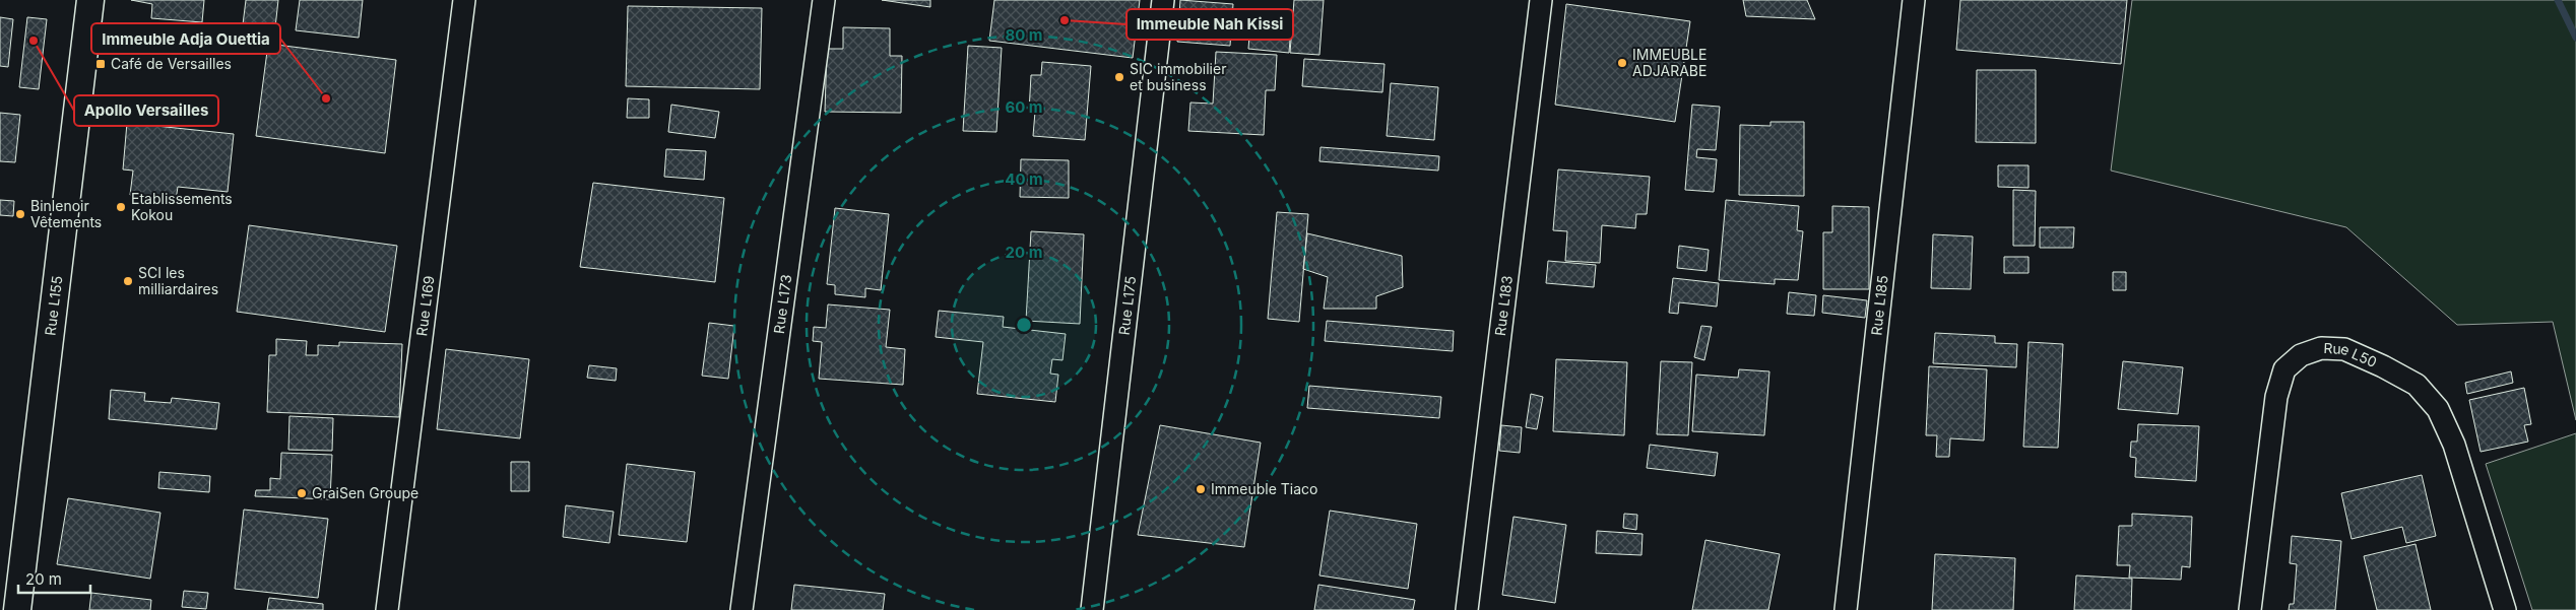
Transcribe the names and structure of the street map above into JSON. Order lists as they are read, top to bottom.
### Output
{
  "streets": {
    "street": [
      "Rue L155",
      "Rue L173",
      "Rue L175",
      "Rue L183",
      "Rue L185",
      "Rue L169",
      "Rue L50"
    ]
  },
  "places": {
    "other": [
      "Immeuble Nah Kissi",
      "Apollo Versailles",
      "IMMEUBLE ADJARABE",
      "SIC immobilier et business",
      "Immeuble Adja Ouettia",
      "Etablissements Kokou",
      "Binlenoir Vêtements",
      "SCI les milliardaires",
      "Immeuble Tiaco",
      "GraiSen Groupe"
    ],
    "transit": ["Café de Versailles"]
  },
  "scale_bar": "20 m",
  "rings": [
    "80 m",
    "60 m",
    "40 m",
    "20 m"
  ]
}
